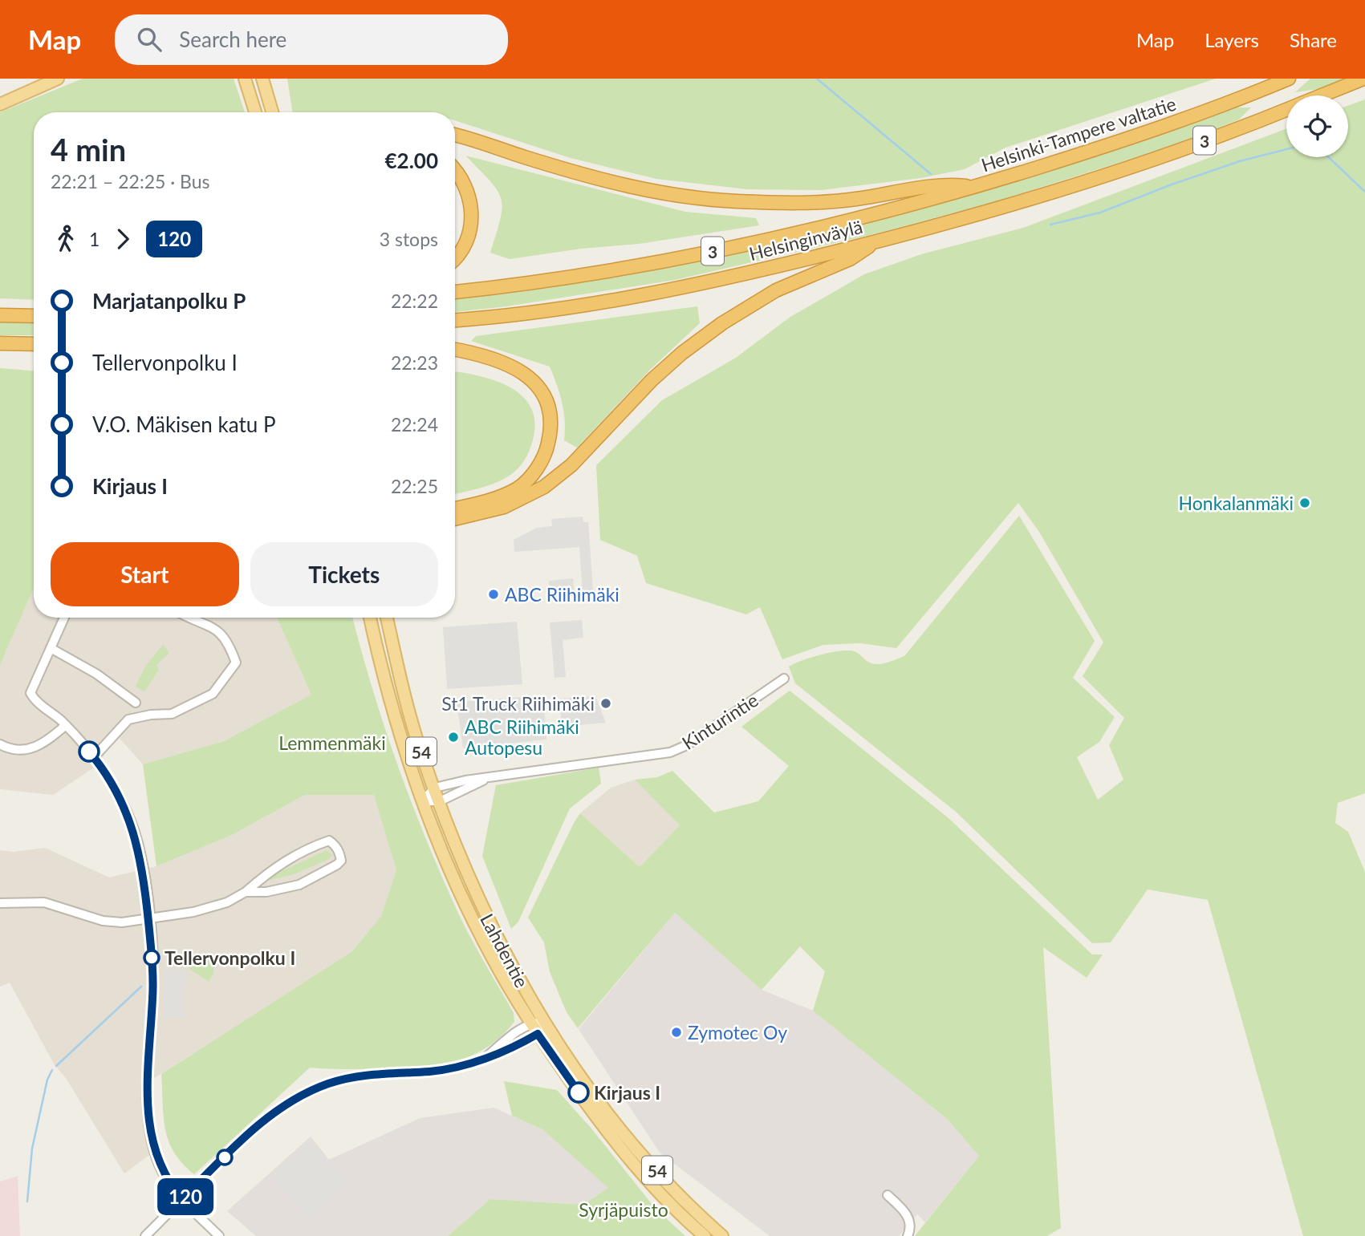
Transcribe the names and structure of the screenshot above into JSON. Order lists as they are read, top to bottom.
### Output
{
  "streets": {
    "highway": ["Helsinki-Tampere valtatie", "3", "Helsinginväylä"],
    "main road": ["54", "Lahdentie"],
    "street": ["Kinturintie"]
  },
  "crossings": [
    ["Helsinki-Tampere valtatie", "Helsinginväylä"],
    ["Kinturintie", "Lahdentie"]
  ],
  "parks": ["Lemmenmäki", "Syrjäpuisto"],
  "places": [
    "Honkalanmäki",
    "ABC Riihimäki",
    "St1 Truck Riihimäki",
    "ABC Riihimäki Autopesu",
    "Tellervonpolku I",
    "Zymotec Oy",
    "Kirjaus I"
  ],
  "lines": ["bus line 120"],
  "page": {
    "header": "Map",
    "search": "Search here",
    "nav": ["Map", "Layers", "Share"],
    "on_map": "120",
    "heading": ["4 min", "22:21 – 22:25 · Bus", "€2.00"],
    "legs": ["1", "120", "3 stops"],
    "list": [
      {
        "name": "Marjatanpolku P",
        "value": "22:22"
      },
      {
        "name": "Tellervonpolku I",
        "value": "22:23"
      },
      {
        "name": "V.O. Mäkisen katu P",
        "value": "22:24"
      },
      {
        "name": "Kirjaus I",
        "value": "22:25"
      }
    ],
    "buttons": ["Start", "Tickets"]
  }
}
